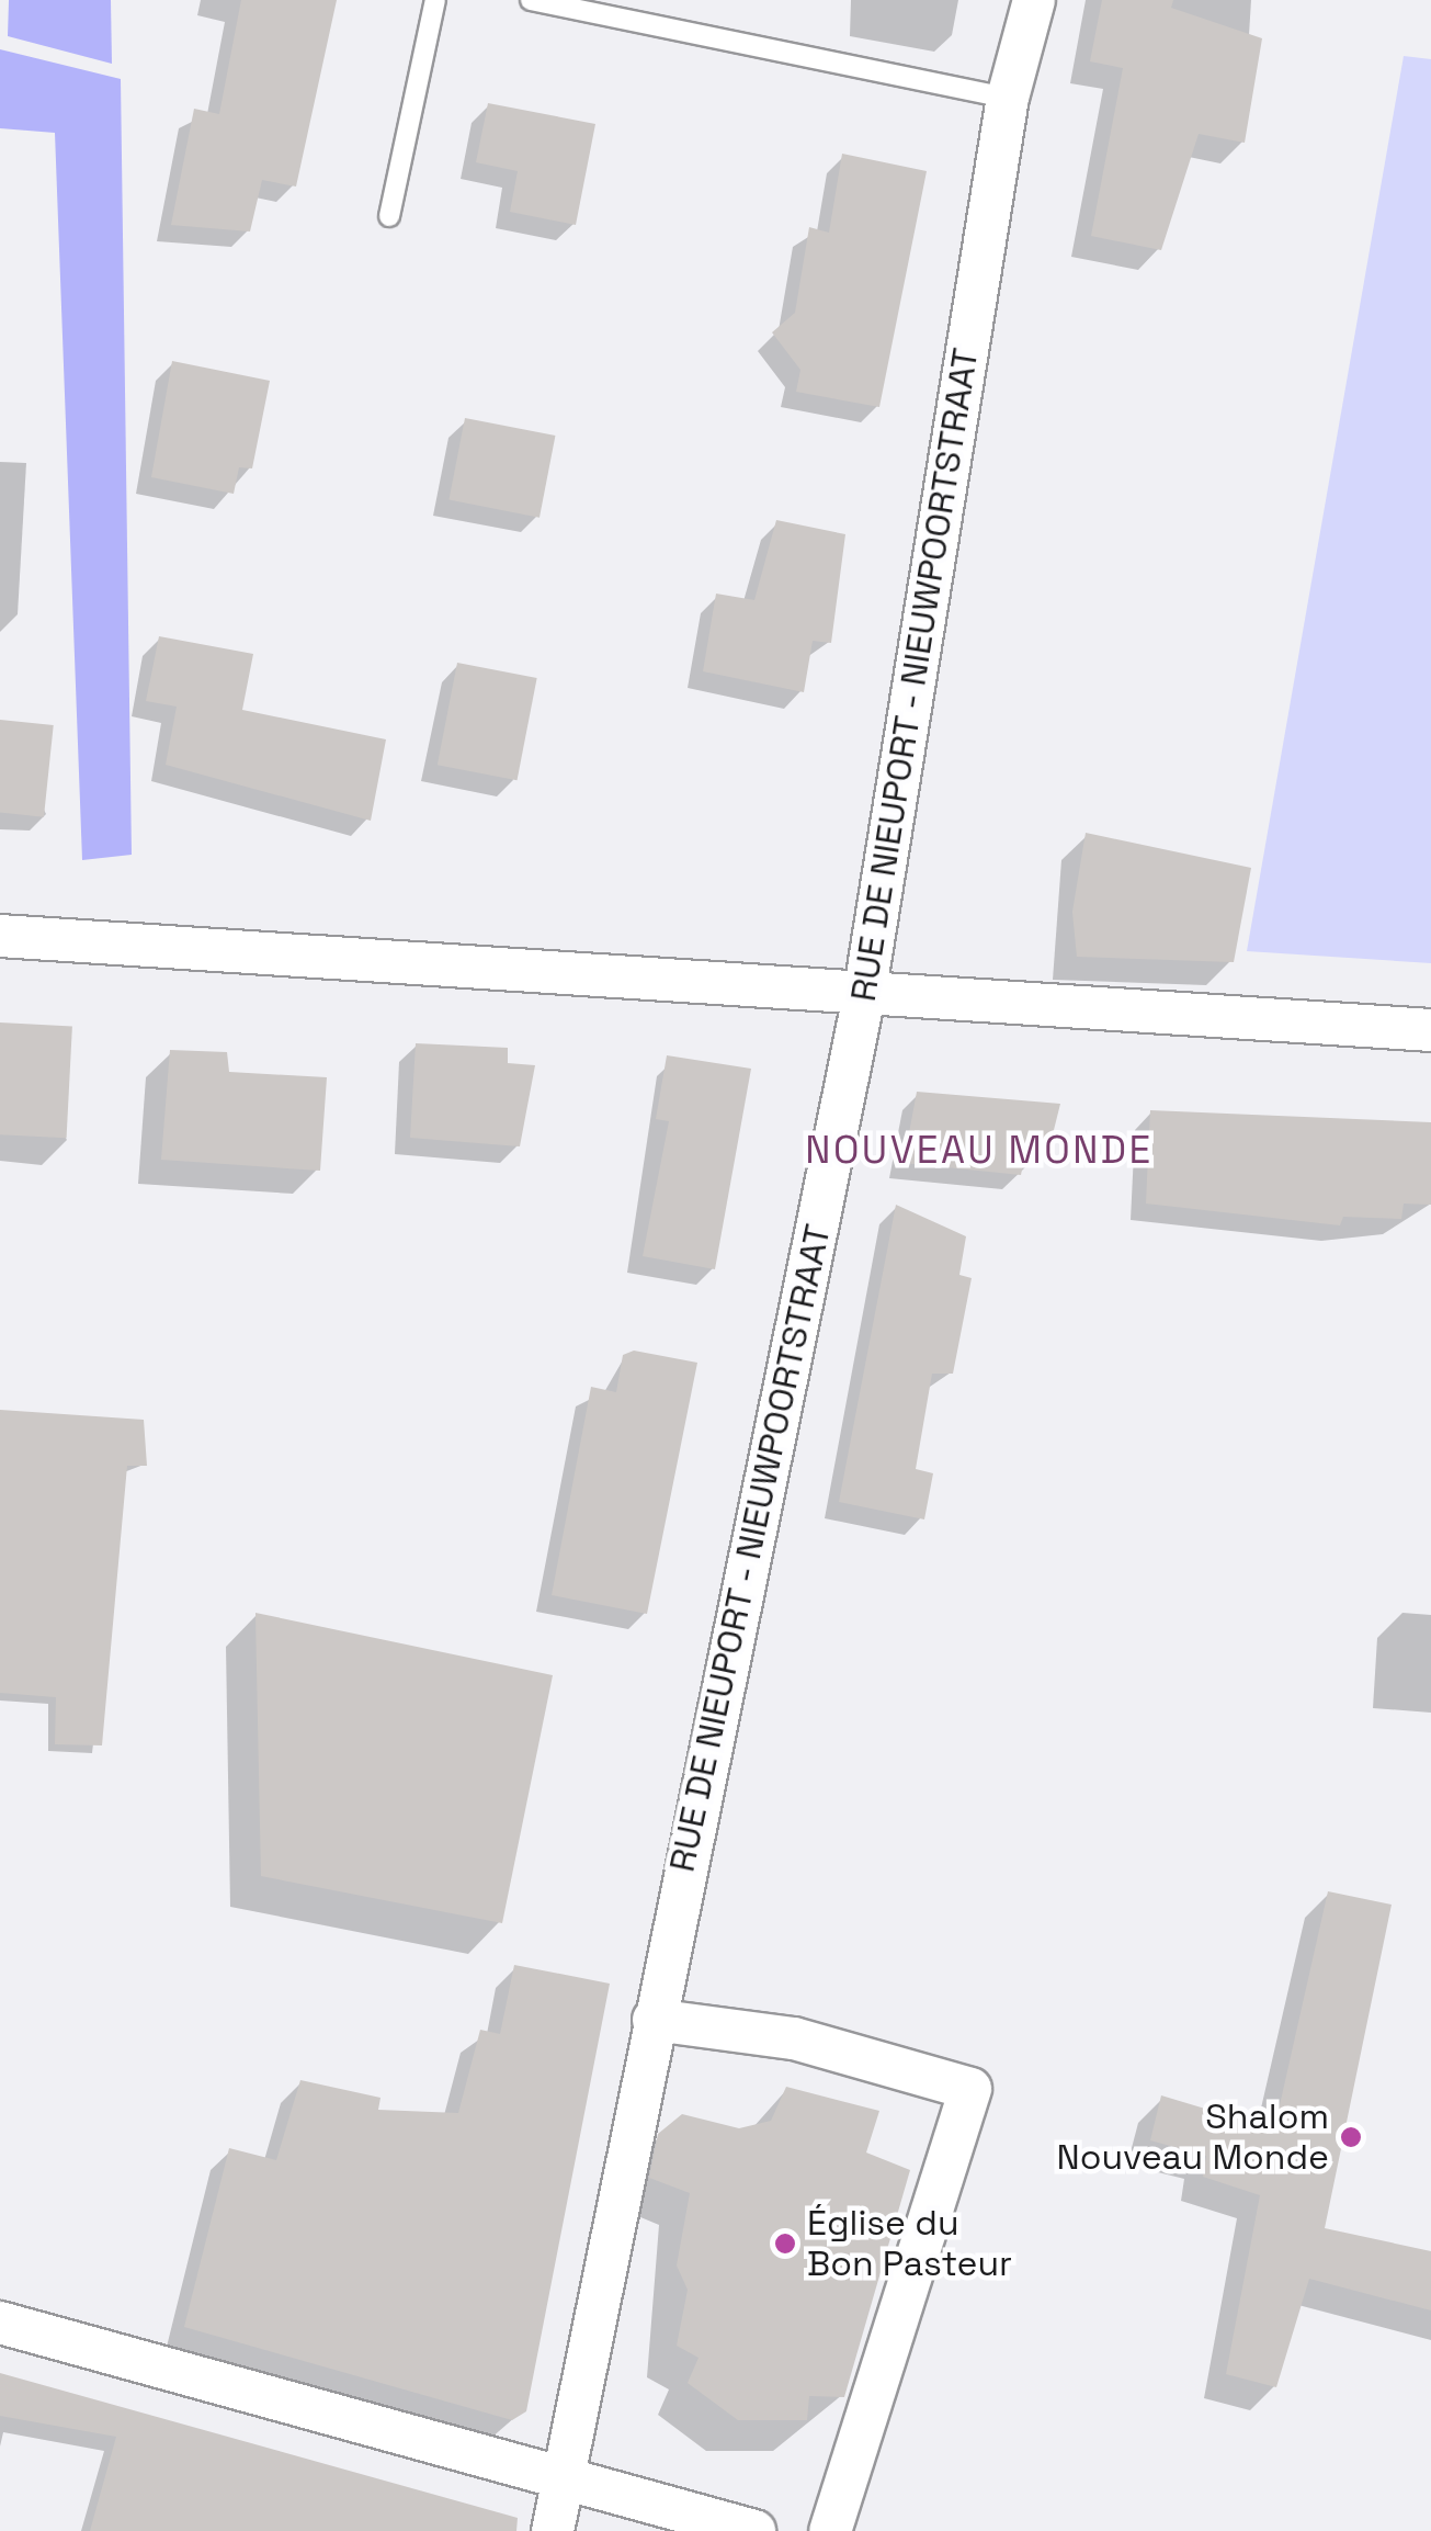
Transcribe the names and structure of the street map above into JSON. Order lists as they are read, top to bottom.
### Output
{
  "streets": {
    "street": ["RUE DE NIEUPORT - NIEUWPOORTSTRAAT"]
  },
  "districts": ["NOUVEAU MONDE"],
  "places": ["Shalom Nouveau Monde", "Église du Bon Pasteur"]
}
